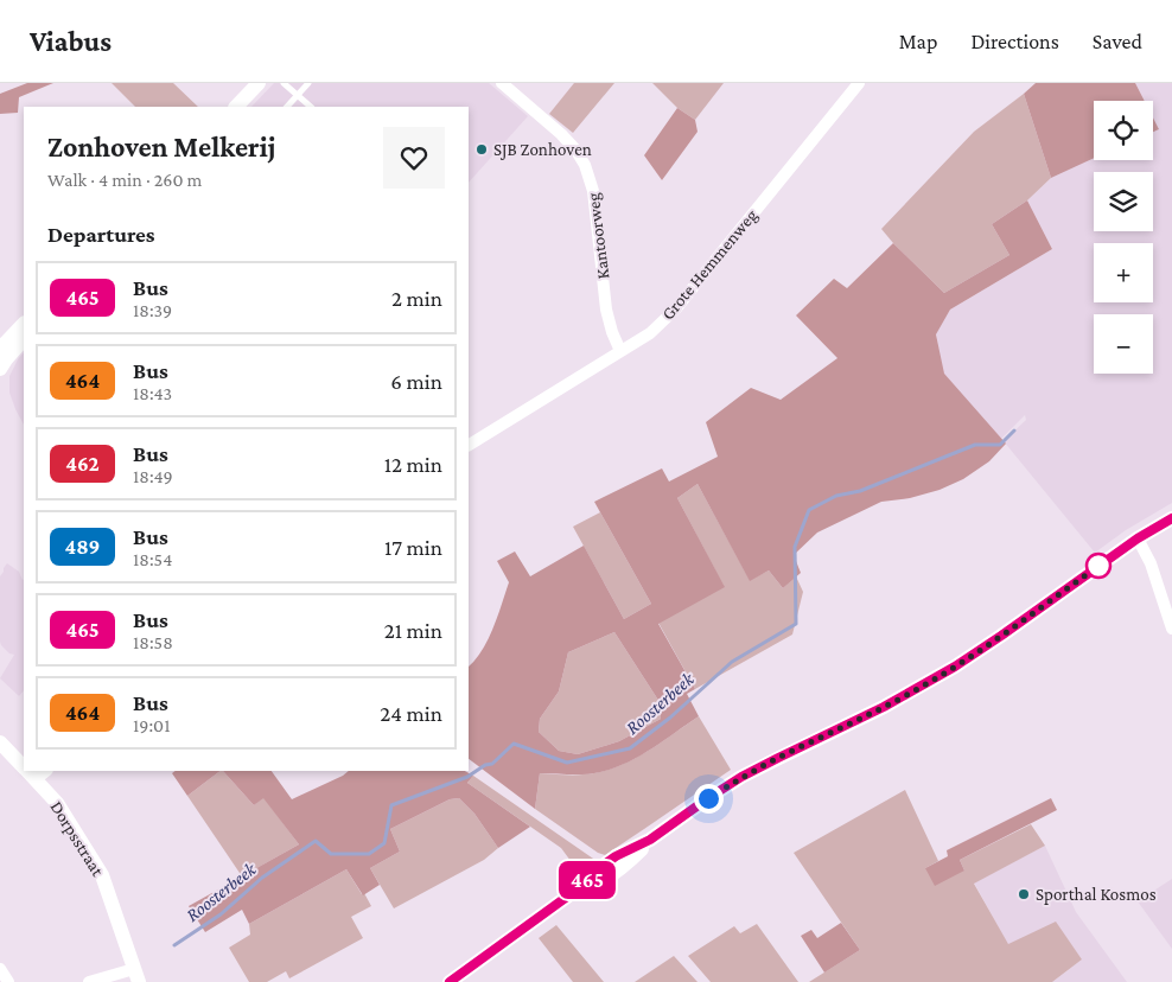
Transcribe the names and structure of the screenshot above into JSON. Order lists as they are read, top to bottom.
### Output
{
  "streets": {
    "street": ["Kantoorweg", "Grote Hemmenweg", "Dorpsstraat"]
  },
  "crossings": [
    ["Kantoorweg", "Grote Hemmenweg"]
  ],
  "water": ["Roosterbeek"],
  "places": ["SJB Zonhoven", "Sporthal Kosmos"],
  "lines": ["bus line 465"],
  "page": {
    "header": "Viabus",
    "nav": ["Map", "Directions", "Saved"],
    "on_map": "465",
    "map_buttons": ["+", "−"],
    "heading": [
      ["Zonhoven Melkerij", "Walk · 4 min · 260 m"],
      "Departures"
    ],
    "list": [
      {
        "mark": "465",
        "name": "Bus",
        "note": "18:39",
        "value": "2 min"
      },
      {
        "mark": "464",
        "name": "Bus",
        "note": "18:43",
        "value": "6 min"
      },
      {
        "mark": "462",
        "name": "Bus",
        "note": "18:49",
        "value": "12 min"
      },
      {
        "mark": "489",
        "name": "Bus",
        "note": "18:54",
        "value": "17 min"
      },
      {
        "mark": "465",
        "name": "Bus",
        "note": "18:58",
        "value": "21 min"
      },
      {
        "mark": "464",
        "name": "Bus",
        "note": "19:01",
        "value": "24 min"
      }
    ]
  }
}
